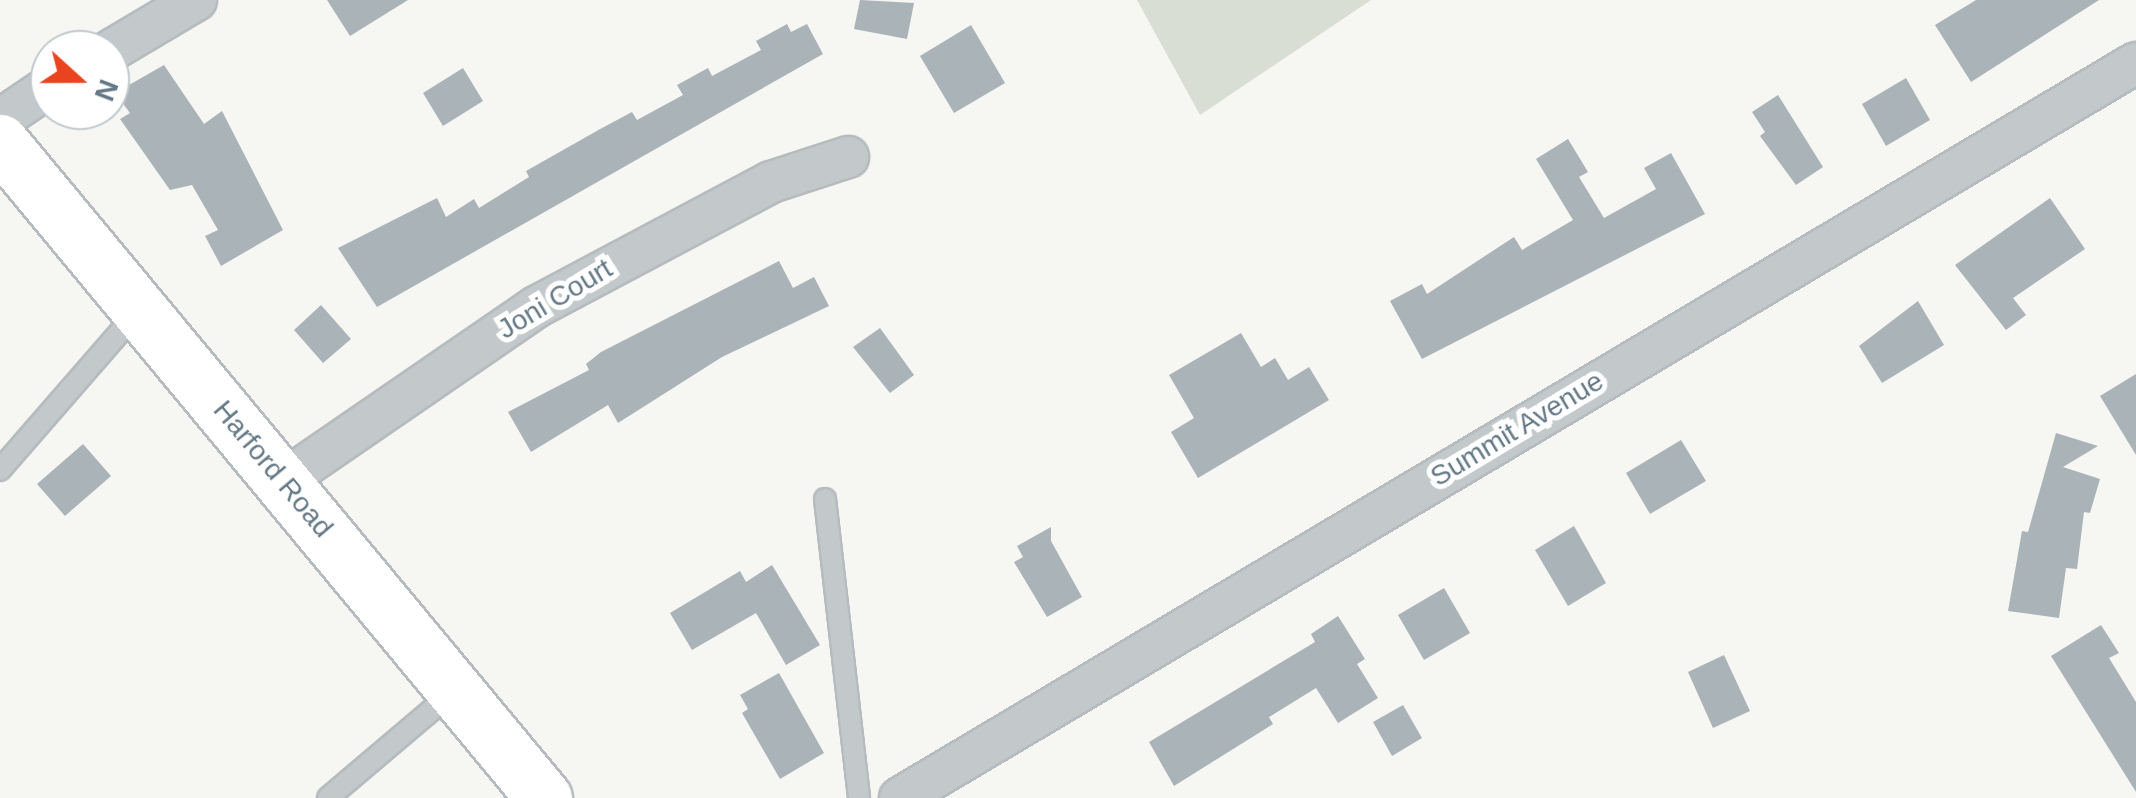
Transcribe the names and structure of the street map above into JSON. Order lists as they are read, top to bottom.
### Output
{
  "streets": {
    "main road": ["Harford Road"],
    "street": ["Joni Court", "Summit Avenue"]
  },
  "crossings": [
    ["Joni Court", "Harford Road"]
  ],
  "north": "right"
}
